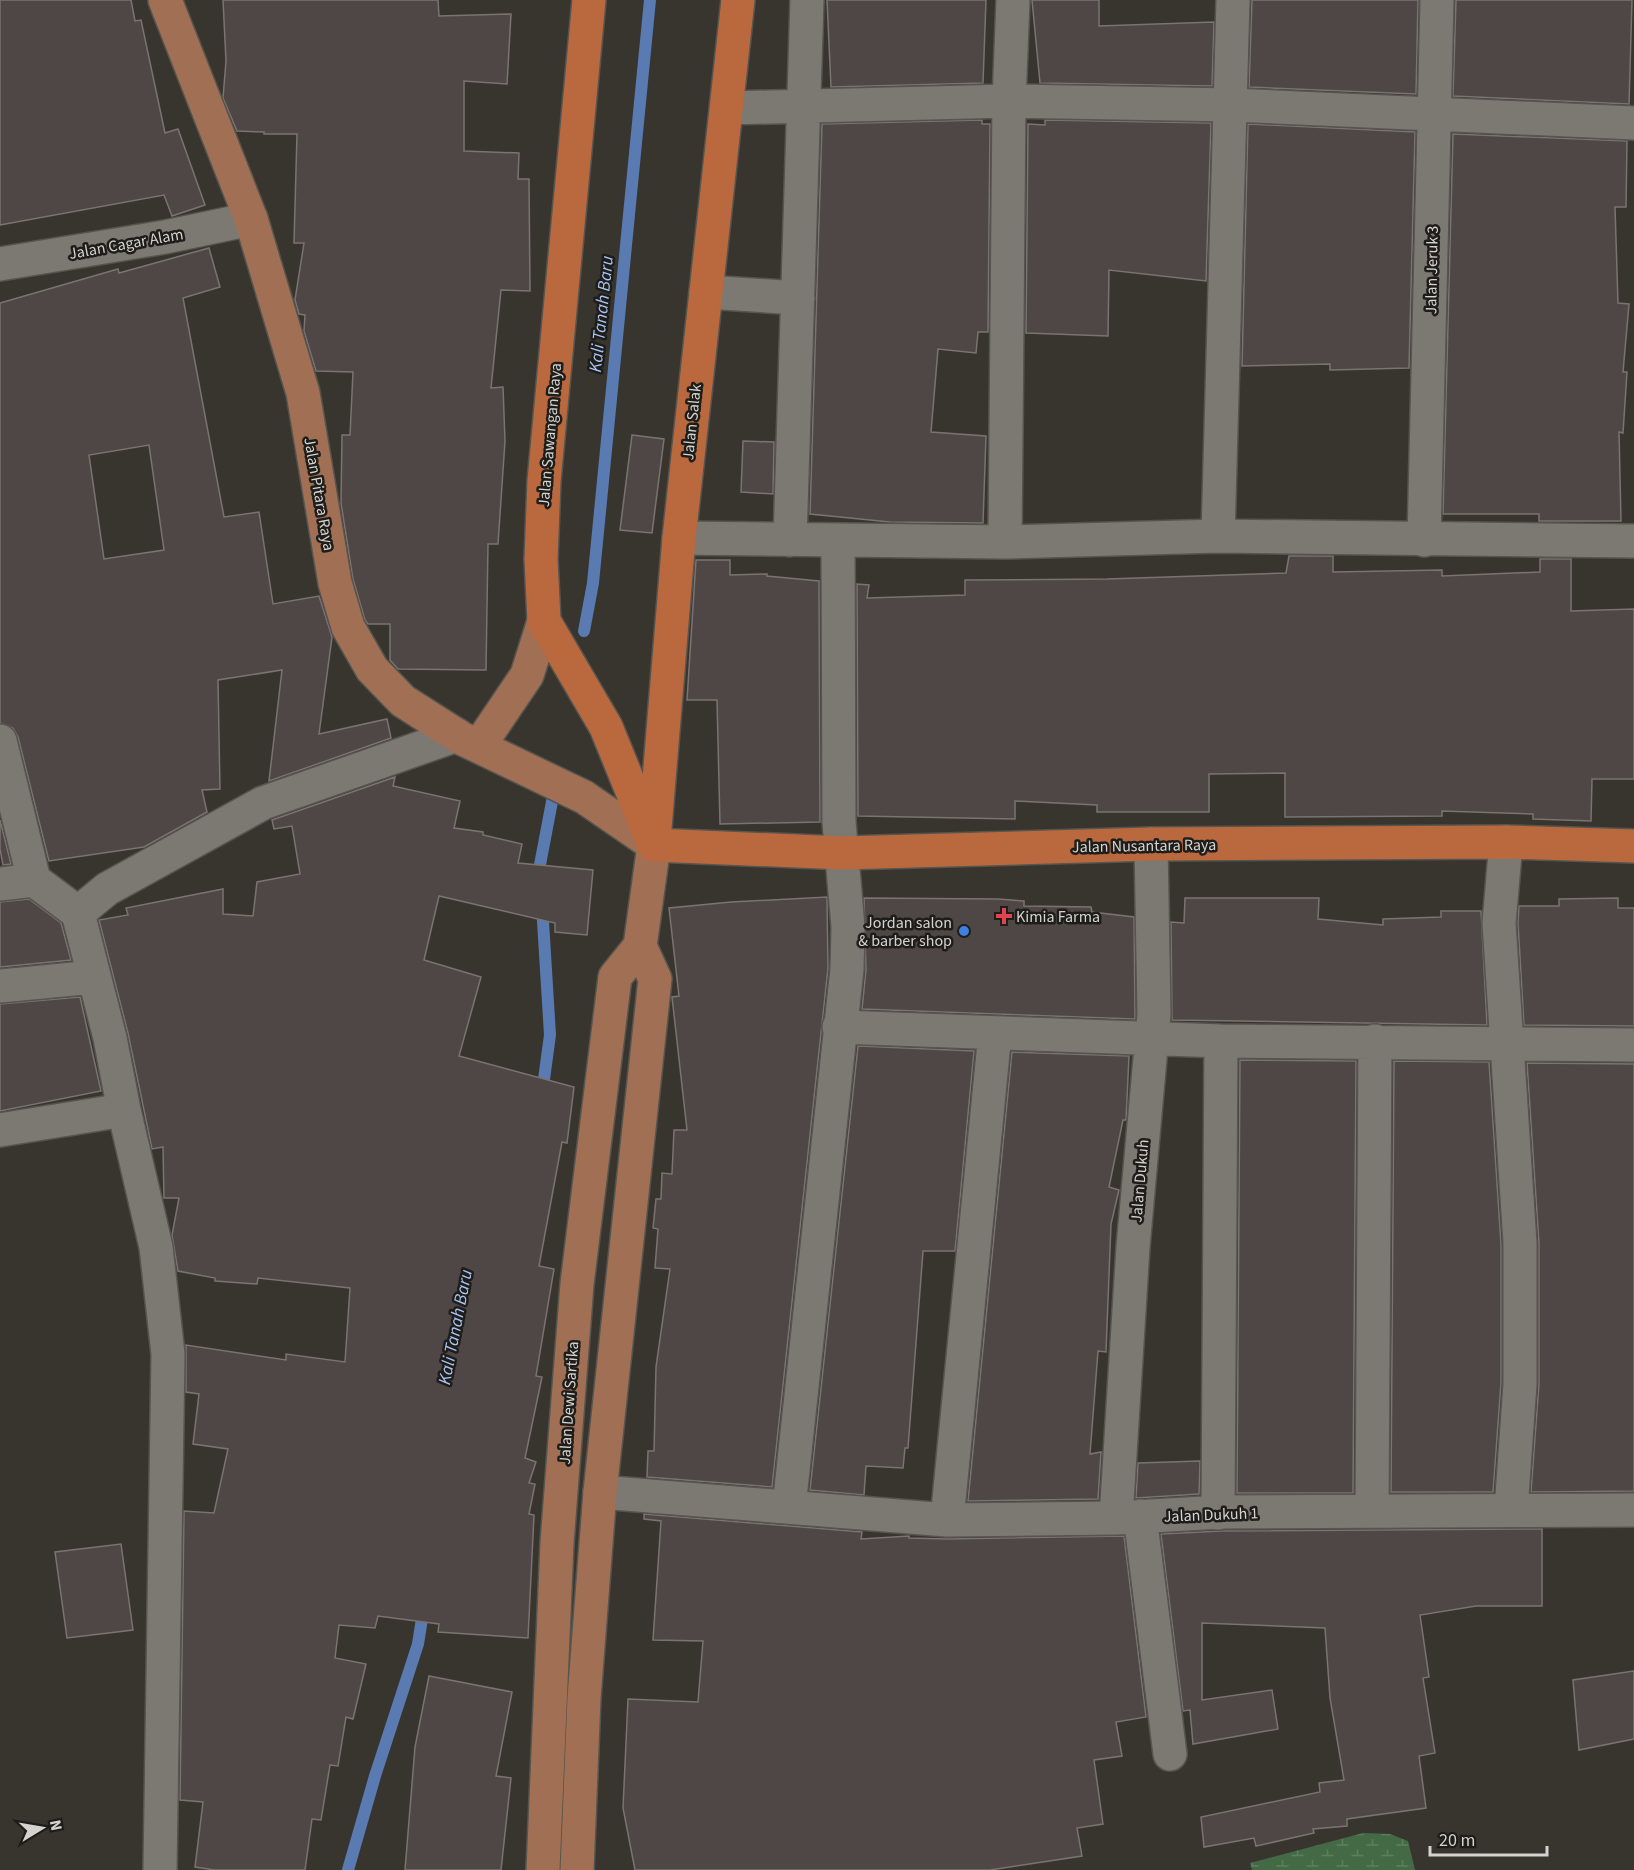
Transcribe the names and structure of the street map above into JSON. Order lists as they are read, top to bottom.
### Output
{
  "streets": {
    "highway": ["Jalan Salak", "Jalan Sawangan Raya", "Jalan Nusantara Raya"],
    "main road": ["Jalan Pitara Raya", "Jalan Dewi Sartika"],
    "street": [
      "Jalan Cagar Alam",
      "Jalan Jeruk 3",
      "Jalan Dukuh",
      "Jalan Dukuh 1"
    ]
  },
  "crossings": [
    ["Jalan Cagar Alam", "Jalan Pitara Raya"],
    ["Jalan Salak", "Jalan Sawangan Raya"],
    ["Jalan Salak", "Jalan Pitara Raya"],
    ["Jalan Salak", "Jalan Nusantara Raya"],
    ["Jalan Sawangan Raya", "Jalan Pitara Raya"],
    ["Jalan Sawangan Raya", "Jalan Nusantara Raya"],
    ["Jalan Pitara Raya", "Jalan Nusantara Raya"],
    ["Jalan Nusantara Raya", "Jalan Dukuh"],
    ["Jalan Dukuh", "Jalan Dukuh 1"]
  ],
  "water": ["Kali Tanah Baru"],
  "places": {
    "health": ["Kimia Farma"],
    "other": ["Jordan salon & barber shop"]
  },
  "scale_bar": "20 m",
  "north": "right"
}
